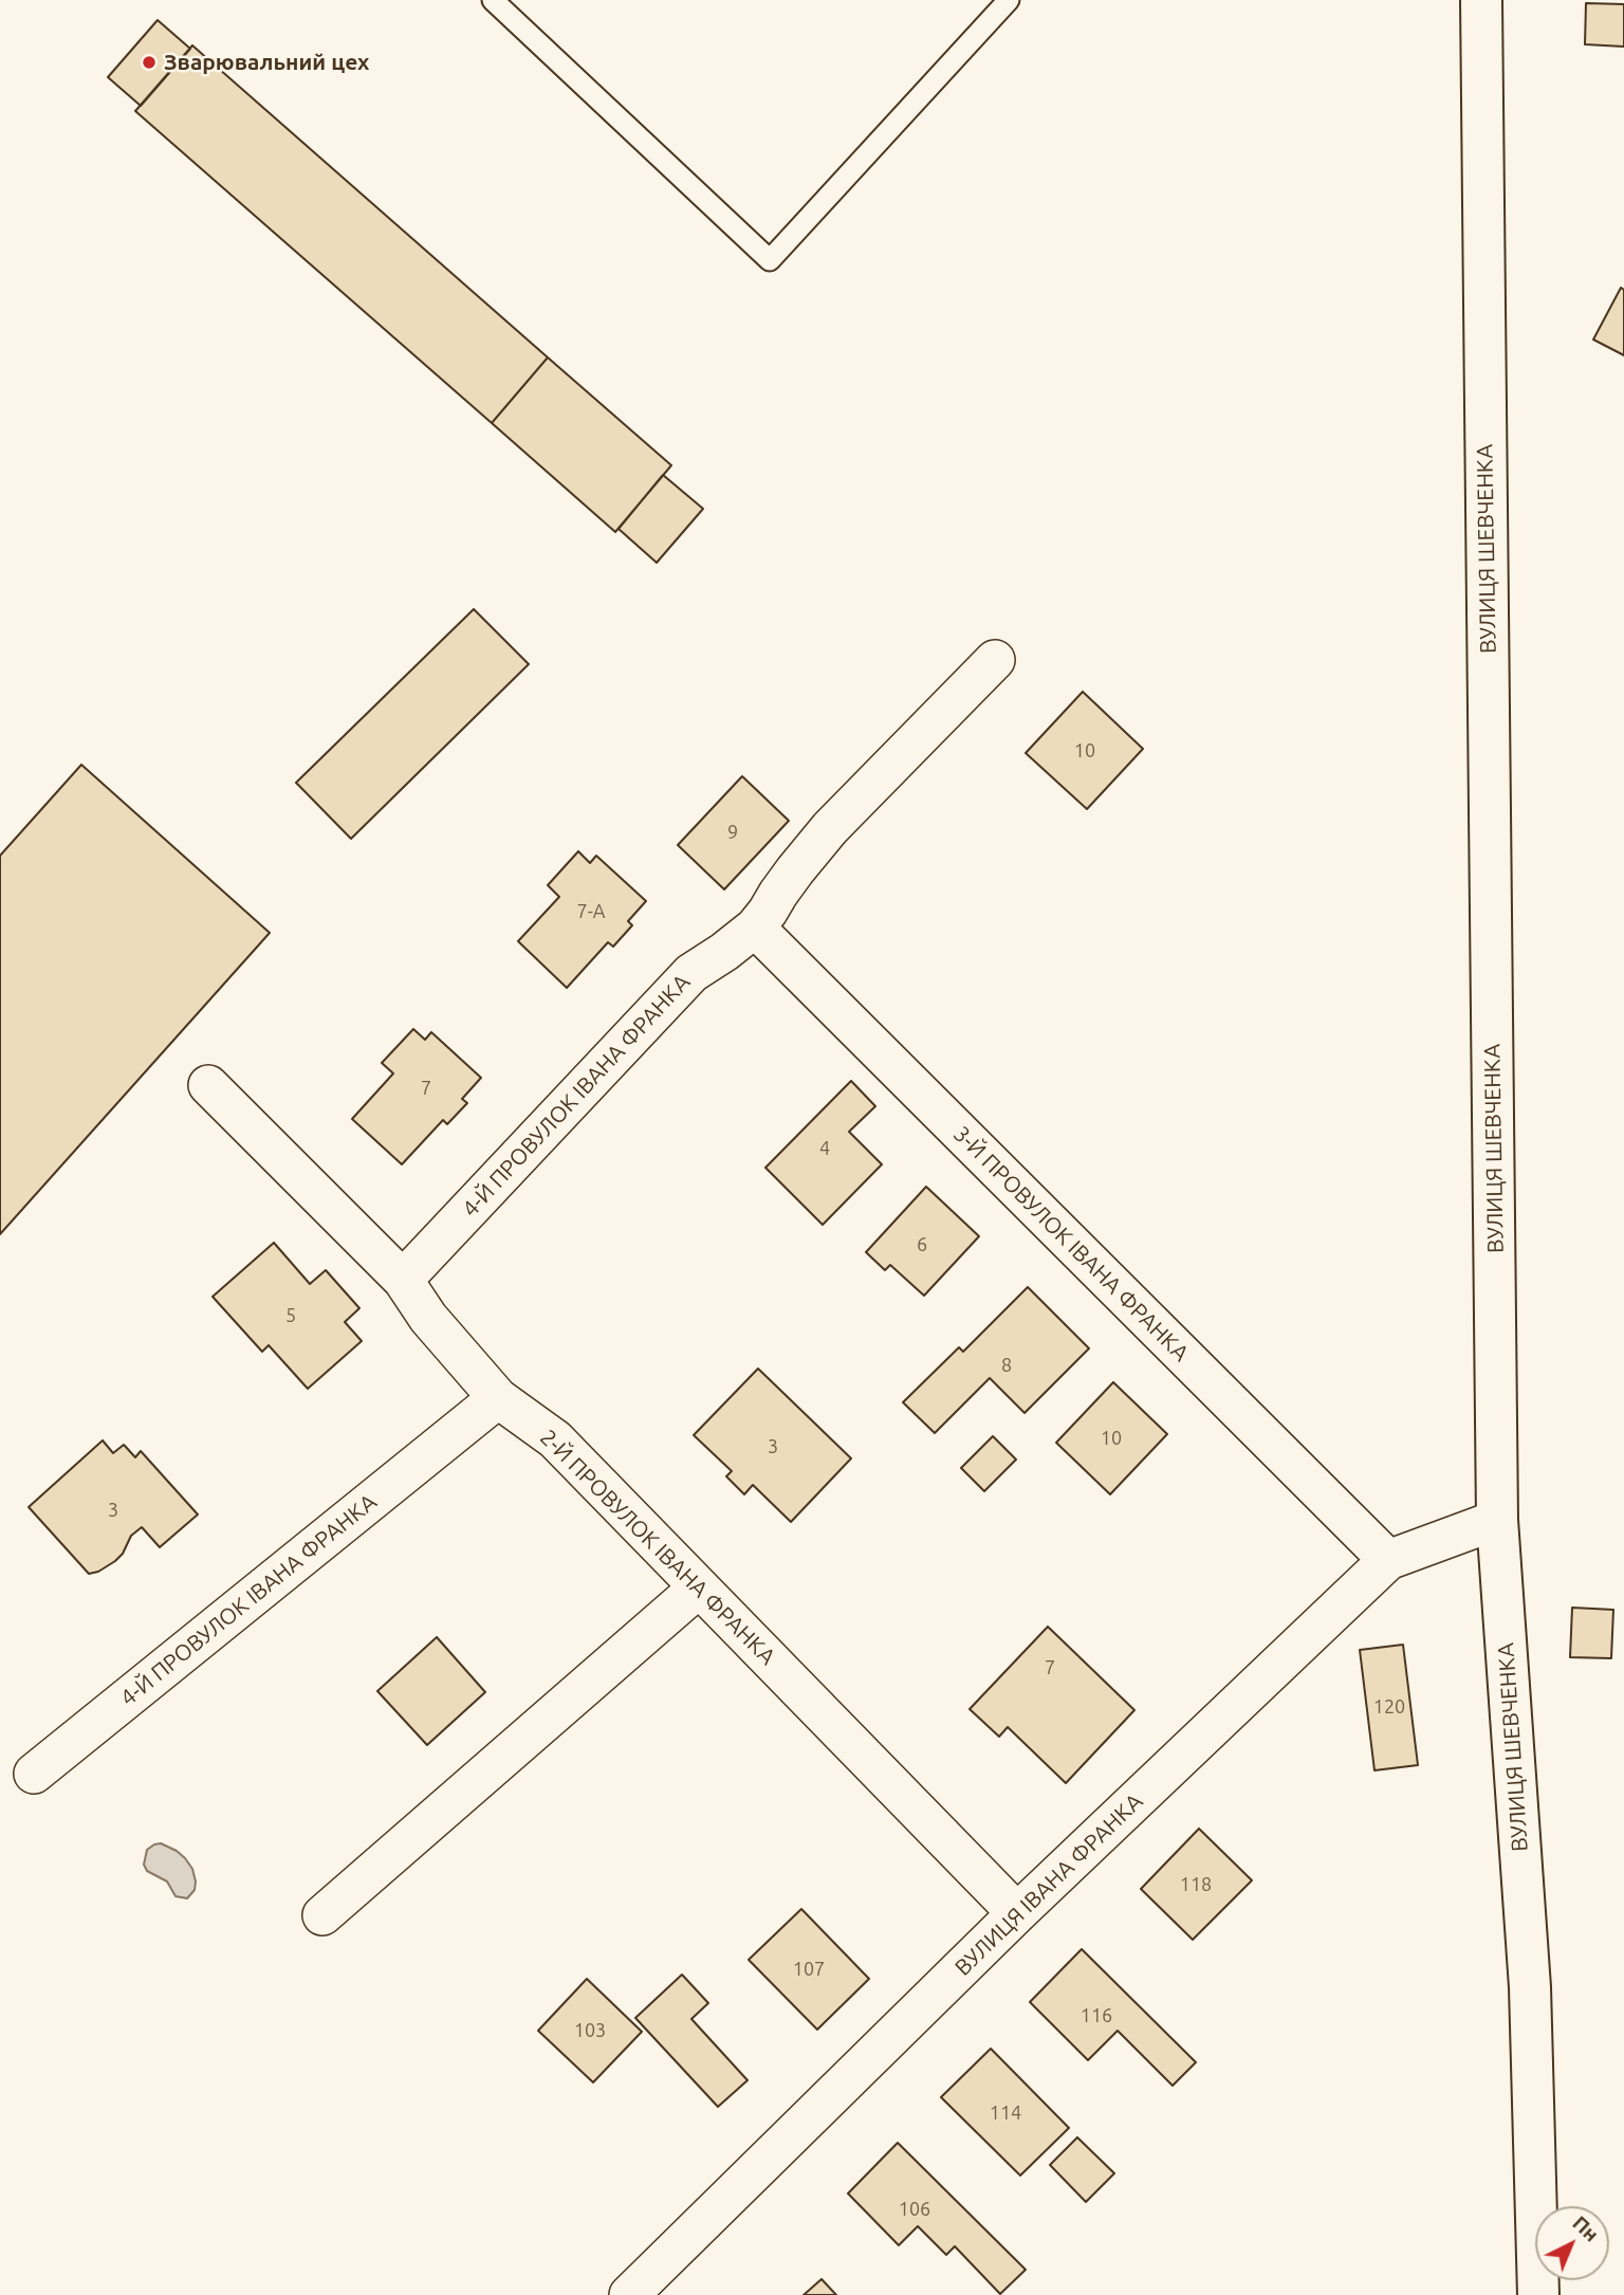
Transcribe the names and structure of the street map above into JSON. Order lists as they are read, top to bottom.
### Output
{
  "streets": {
    "main road": ["ВУЛИЦЯ ШЕВЧЕНКА"],
    "street": [
      "4-Й ПРОВУЛОК ІВАНА ФРАНКА",
      "3-Й ПРОВУЛОК ІВАНА ФРАНКА",
      "2-Й ПРОВУЛОК ІВАНА ФРАНКА",
      "ВУЛИЦЯ ІВАНА ФРАНКА"
    ]
  },
  "crossings": [
    ["ВУЛИЦЯ ШЕВЧЕНКА", "ВУЛИЦЯ ІВАНА ФРАНКА"],
    ["4-Й ПРОВУЛОК ІВАНА ФРАНКА", "3-Й ПРОВУЛОК ІВАНА ФРАНКА"],
    ["4-Й ПРОВУЛОК ІВАНА ФРАНКА", "2-Й ПРОВУЛОК ІВАНА ФРАНКА"],
    ["3-Й ПРОВУЛОК ІВАНА ФРАНКА", "ВУЛИЦЯ ІВАНА ФРАНКА"],
    ["2-Й ПРОВУЛОК ІВАНА ФРАНКА", "ВУЛИЦЯ ІВАНА ФРАНКА"]
  ],
  "places": ["Зварювальний цех"],
  "house_numbers": [
    "10",
    "9",
    "7-А",
    "7",
    "4",
    "6",
    "5",
    "8",
    "10",
    "3",
    "3",
    "7",
    "120",
    "118",
    "107",
    "116",
    "103",
    "114",
    "106"
  ],
  "north": "top right"
}
